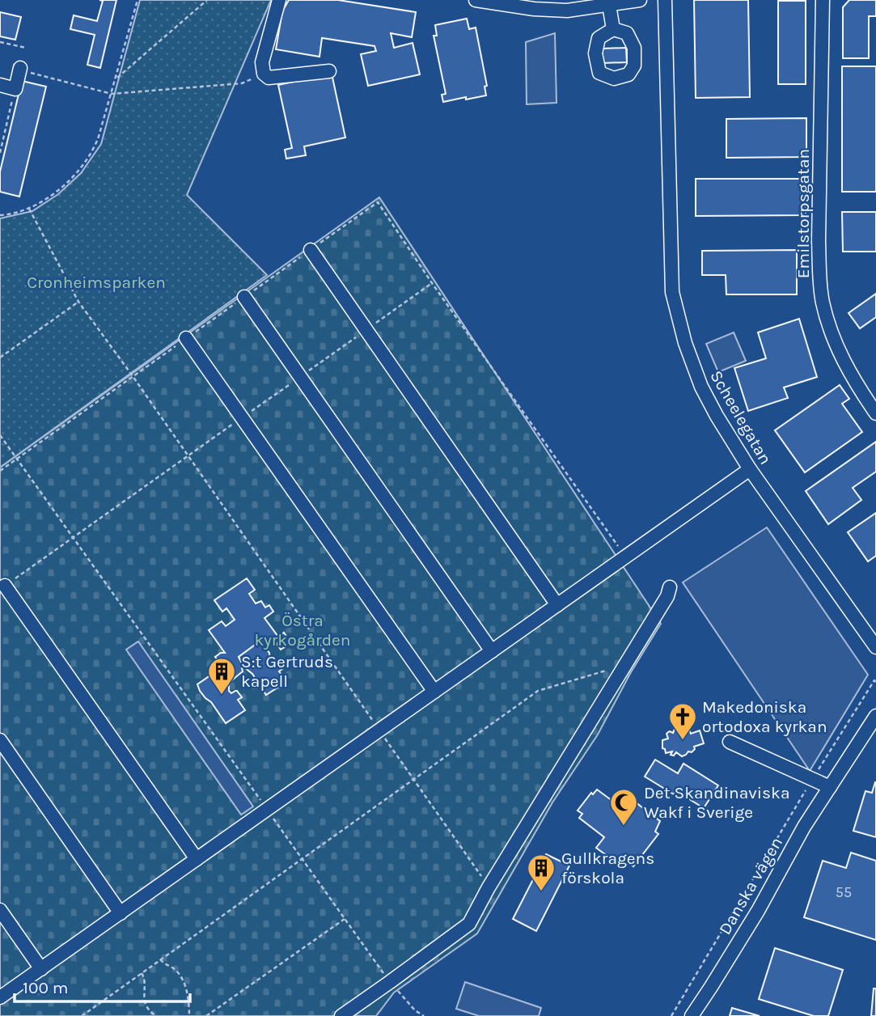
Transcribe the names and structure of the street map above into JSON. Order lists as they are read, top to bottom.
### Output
{
  "streets": {
    "street": ["Emilstorpsgatan", "Scheelegatan", "Danska vägen"]
  },
  "parks": ["Cronheimsparken", "Östra kyrkogården"],
  "places": {
    "building": ["S:t Gertruds kapell", "Gullkragens förskola"],
    "church": ["Makedoniska ortodoxa kyrkan"],
    "mosque": ["Det Skandinaviska Wakf i Sverige"]
  },
  "house_numbers": ["55"],
  "scale_bar": "100 m"
}
